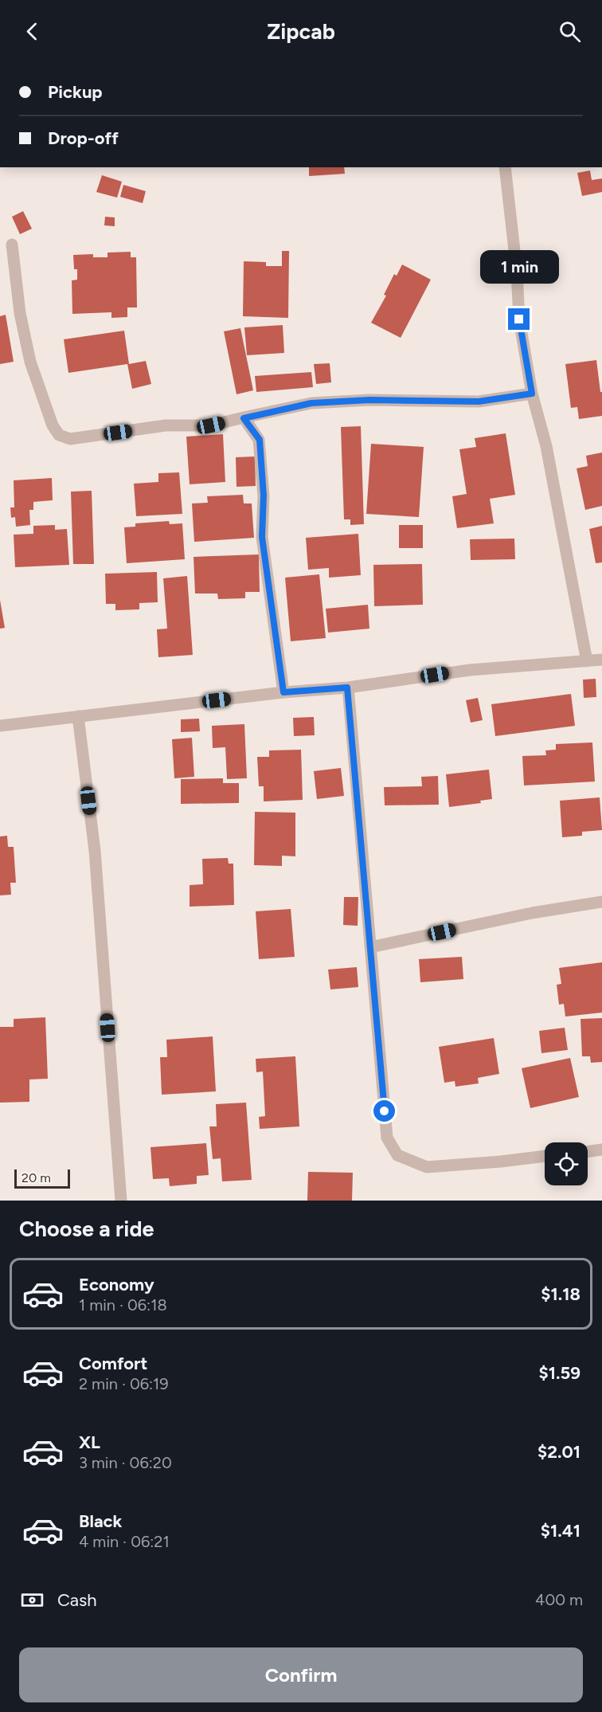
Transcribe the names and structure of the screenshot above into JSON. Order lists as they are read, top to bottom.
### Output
{
  "scale_bar": "20 m",
  "page": {
    "header": "Zipcab",
    "banner": ["Pickup", "Drop-off"],
    "bubble": "1 min",
    "scale": "20 m",
    "heading": "Choose a ride",
    "list": [
      {
        "name": "Economy",
        "note": "1 min · 06:18",
        "value": "$1.18"
      },
      {
        "name": "Comfort",
        "note": "2 min · 06:19",
        "value": "$1.59"
      },
      {
        "name": "XL",
        "note": "3 min · 06:20",
        "value": "$2.01"
      },
      {
        "name": "Black",
        "note": "4 min · 06:21",
        "value": "$1.41"
      }
    ],
    "pay": ["Cash", "400 m"],
    "buttons": "Confirm"
  }
}
